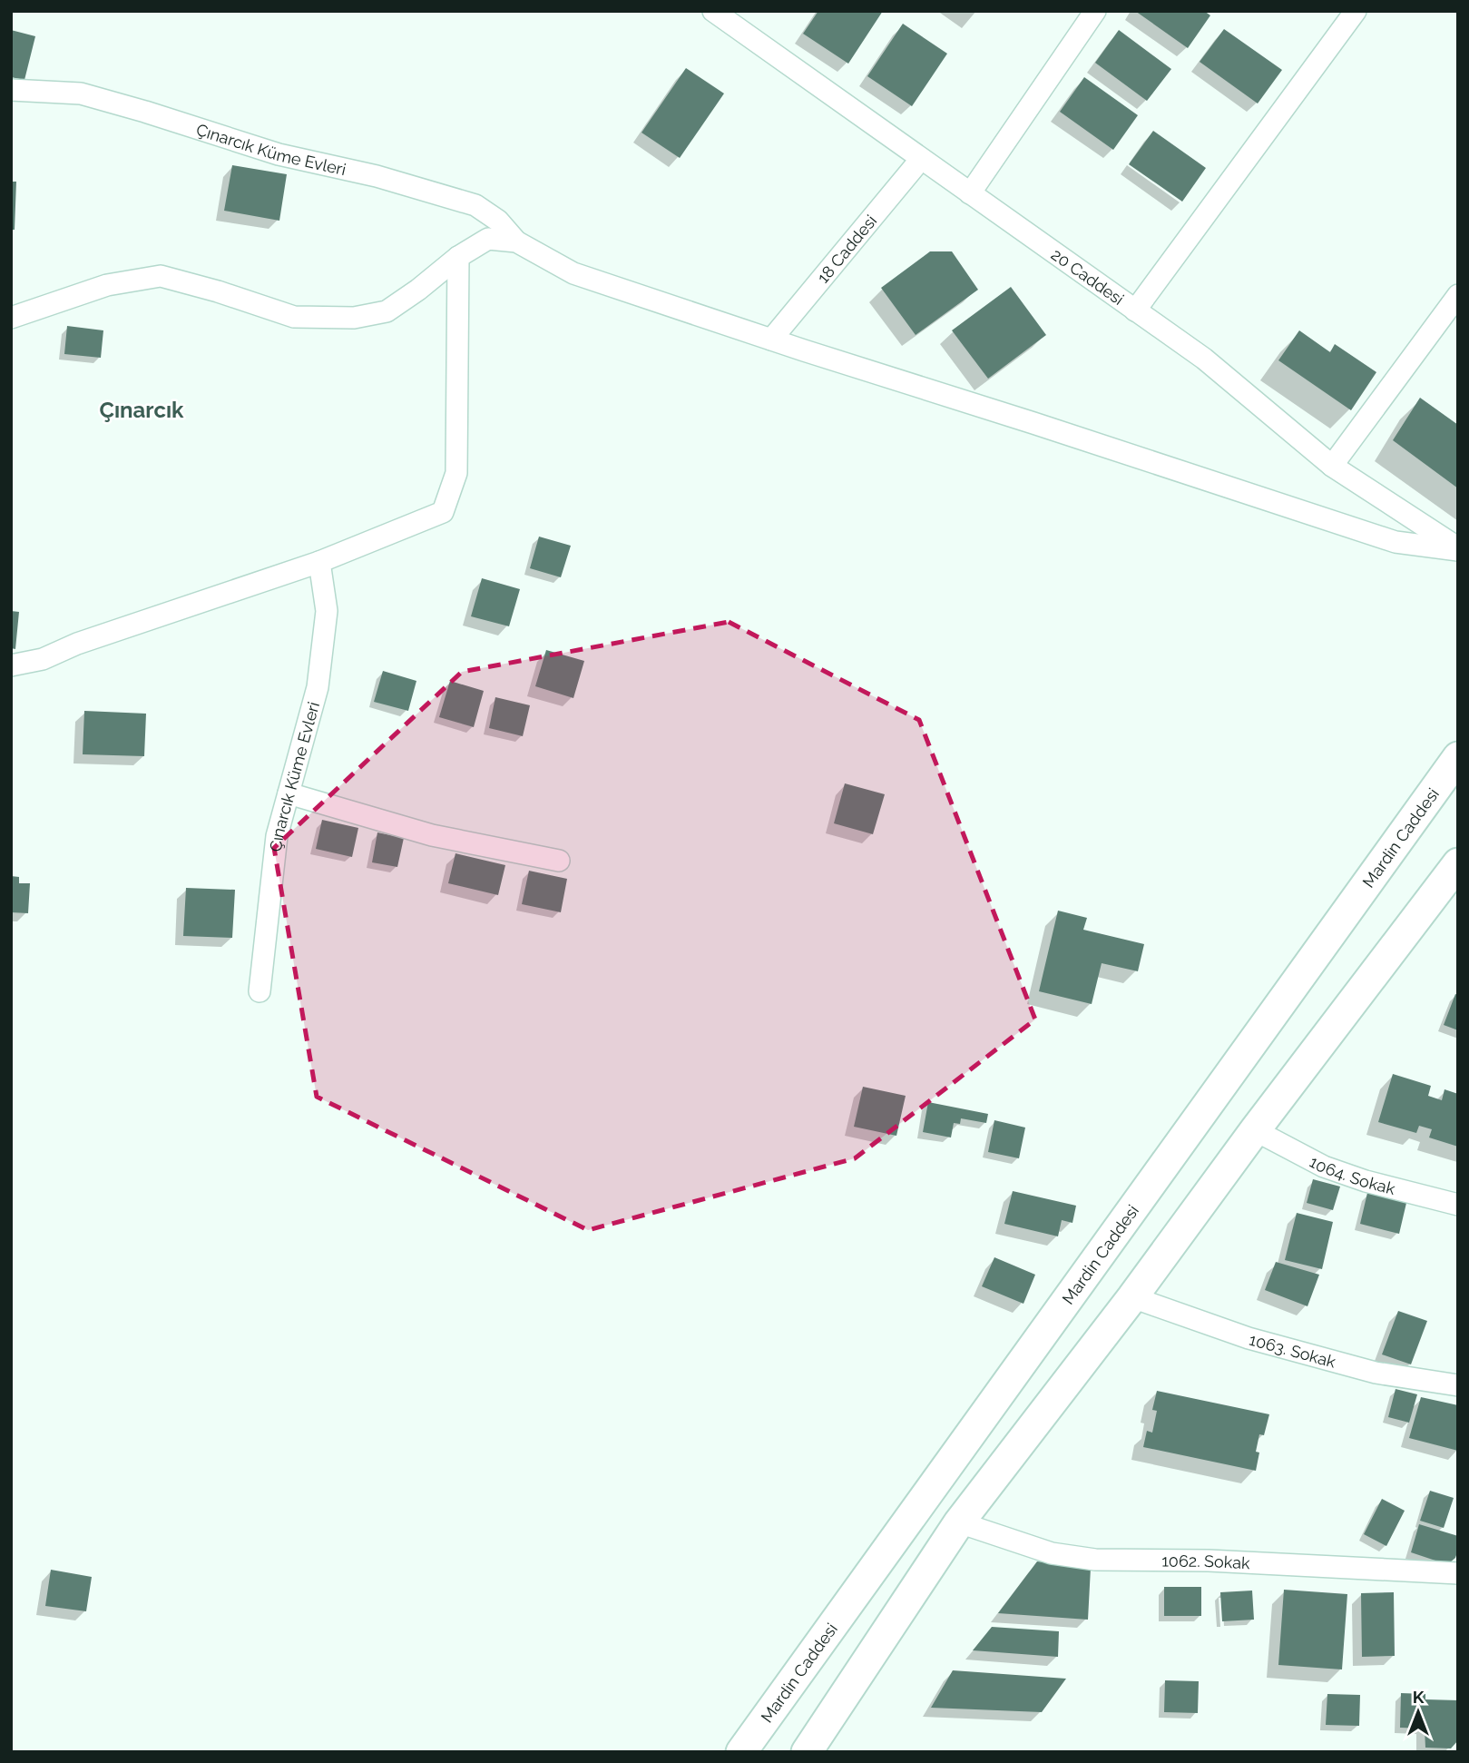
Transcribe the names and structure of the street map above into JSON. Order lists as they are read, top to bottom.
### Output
{
  "streets": {
    "highway": ["Mardin Caddesi"],
    "street": [
      "Çınarcık Küme Evleri",
      "18 Caddesi",
      "20 Caddesi",
      "1064. Sokak",
      "1063. Sokak",
      "1062. Sokak"
    ]
  },
  "crossings": [
    ["Çınarcık Küme Evleri", "18 Caddesi"],
    ["Çınarcık Küme Evleri", "20 Caddesi"],
    ["18 Caddesi", "20 Caddesi"]
  ],
  "districts": ["Çınarcık"],
  "north": "top"
}
